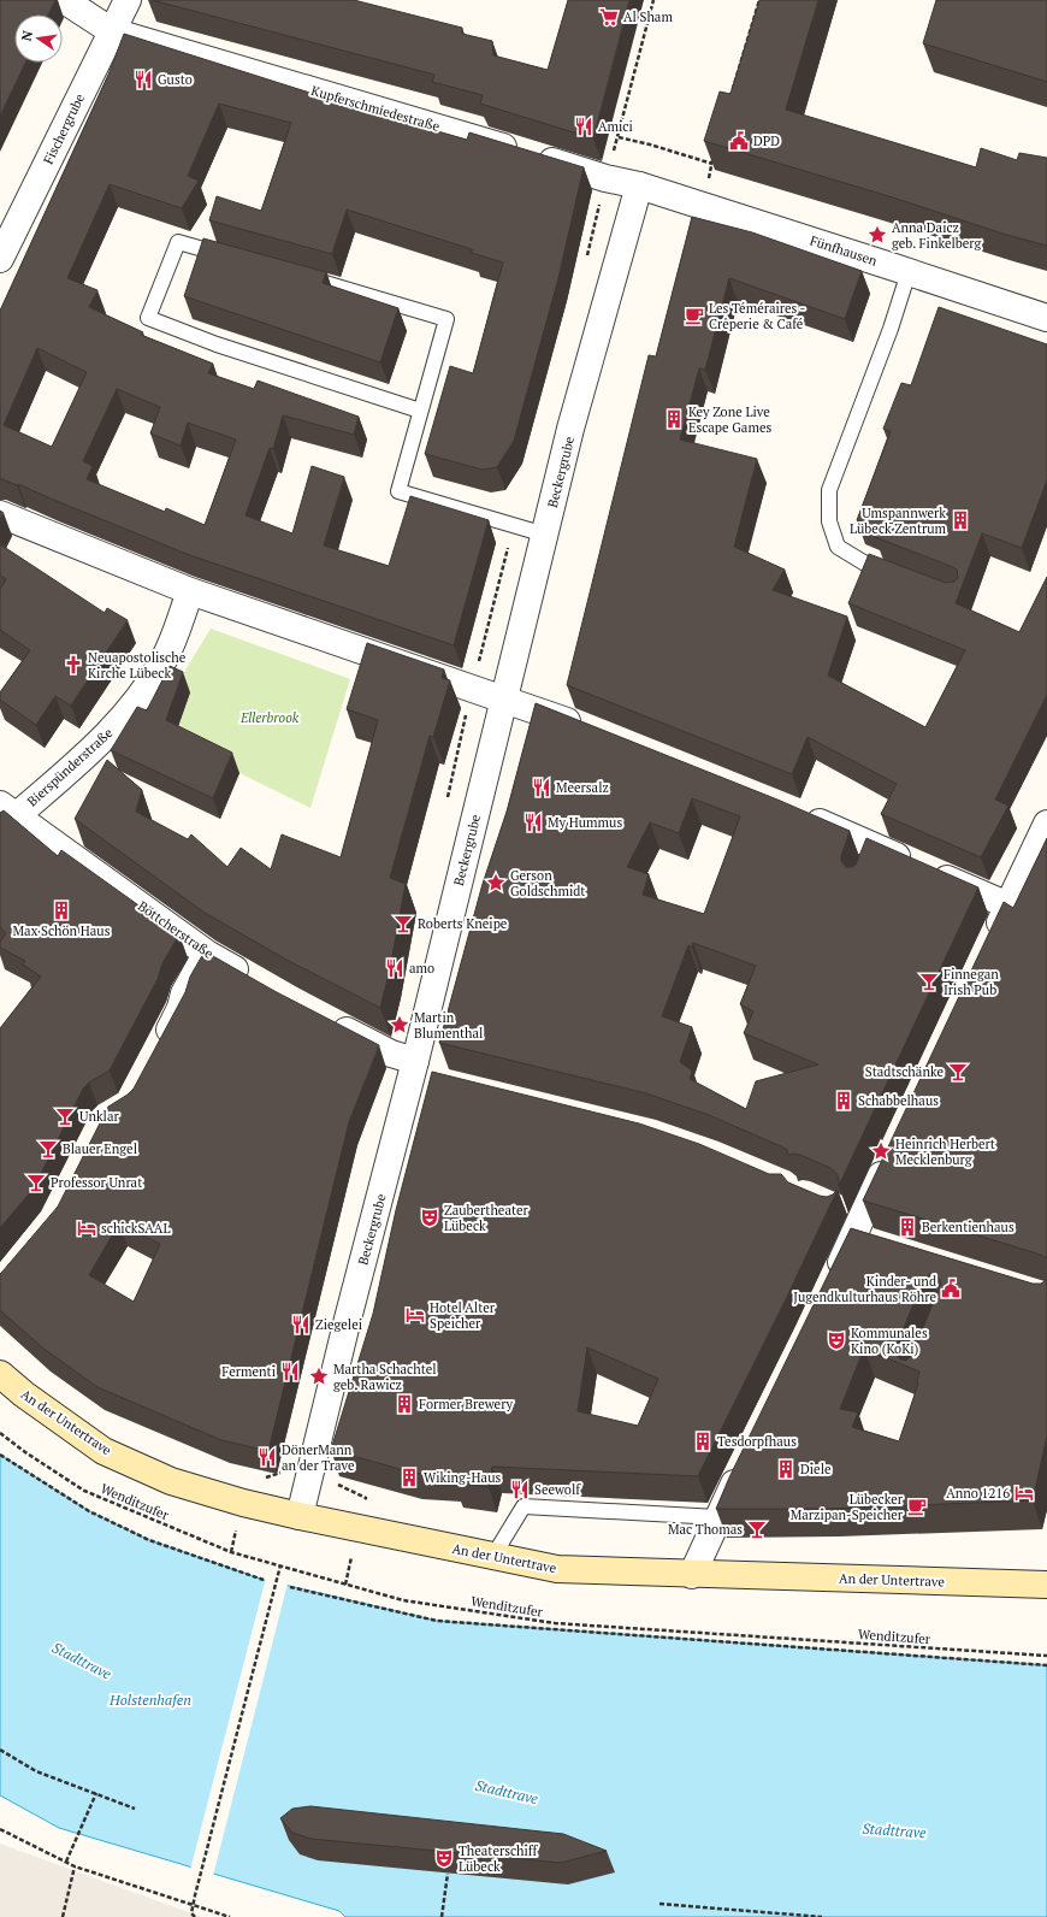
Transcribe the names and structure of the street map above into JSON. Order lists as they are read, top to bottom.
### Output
{
  "streets": {
    "main road": ["An der Untertrave"],
    "street": [
      "Kupferschmiedestraße",
      "Fischergrube",
      "Fünfhausen",
      "Beckergrube",
      "Bierspünderstraße",
      "Böttcherstraße"
    ],
    "path": ["Wenditzufer"]
  },
  "crossings": [
    ["Kupferschmiedestraße", "Fischergrube"],
    ["Kupferschmiedestraße", "Fünfhausen"],
    ["Kupferschmiedestraße", "Beckergrube"],
    ["Fünfhausen", "Beckergrube"],
    ["Beckergrube", "An der Untertrave"],
    ["Bierspünderstraße", "Böttcherstraße"]
  ],
  "water": ["Stadttrave", "Holstenhafen"],
  "parks": ["Ellerbrook"],
  "places": {
    "supermarket": ["Al Sham"],
    "restaurant": [
      "Gusto",
      "Amici",
      "Meersalz",
      "My Hummus",
      "amo",
      "Ziegelei",
      "Fermenti",
      "DönerMann an der Trave",
      "Seewolf"
    ],
    "public building": ["DPD", "Kinder- und Jugendkulturhaus Röhre"],
    "place": [
      "Anna Daicz geb. Finkelberg",
      "Gerson Goldschmidt",
      "Martin Blumenthal",
      "Heinrich Herbert Mecklenburg",
      "Martha Schachtel geb. Rawicz"
    ],
    "cafe": ["Les Téméraires - Crêperie & Café", "Lübecker Marzipan-Speicher"],
    "building": [
      "Key Zone Live Escape Games",
      "Umspannwerk Lübeck Zentrum",
      "Max Schön Haus",
      "Schabbelhaus",
      "Berkentienhaus",
      "Former Brewery",
      "Tesdorpfhaus",
      "Diele",
      "Wiking-Haus"
    ],
    "church": ["Neuapostolische Kirche Lübeck"],
    "bar": [
      "Roberts Kneipe",
      "Finnegan Irish Pub",
      "Stadtschänke",
      "Unklar",
      "Blauer Engel",
      "Professor Unrat",
      "Mac Thomas"
    ],
    "theatre": ["Zaubertheater Lübeck", "Kommunales Kino (KoKi)", "Theaterschiff Lübeck"],
    "hotel": ["schickSAAL", "Hotel Alter Speicher", "Anno 1216"]
  },
  "north": "left"
}
